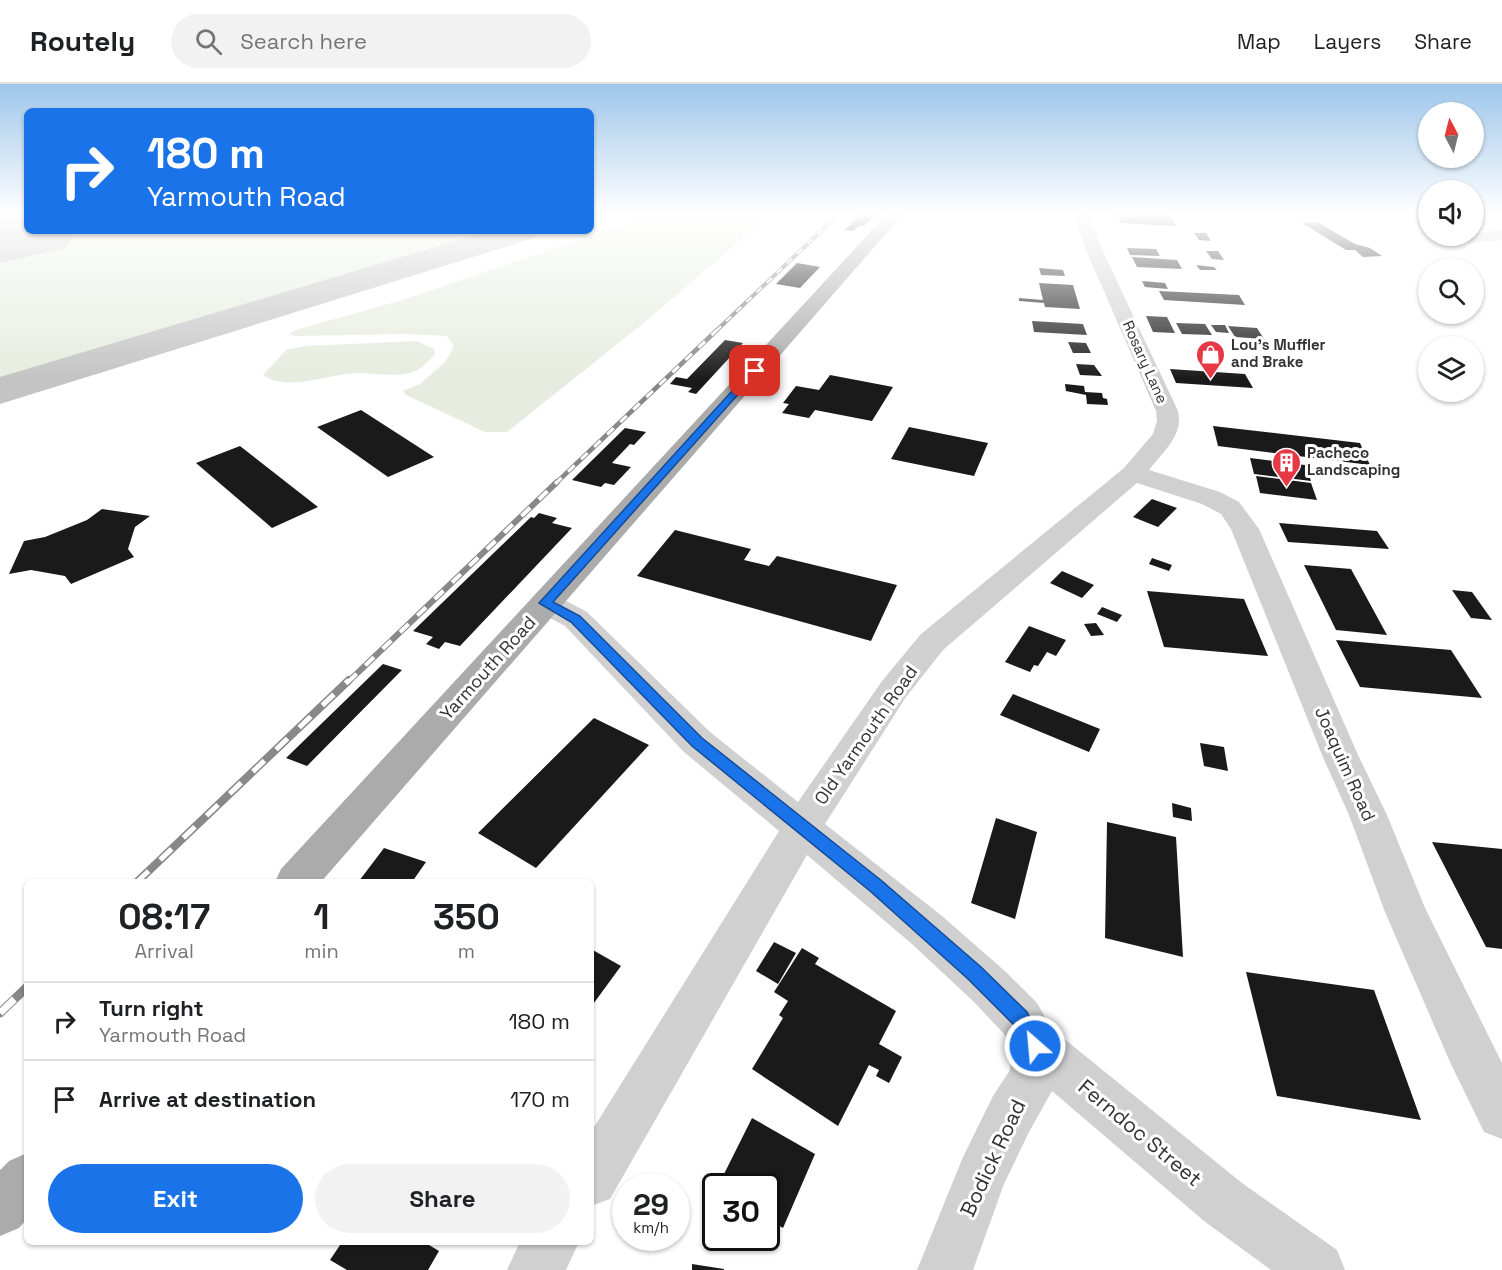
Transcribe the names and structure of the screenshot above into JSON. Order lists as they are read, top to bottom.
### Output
{
  "streets": {
    "main road": ["Yarmouth Road"],
    "street": [
      "Rosary Lane",
      "Old Yarmouth Road",
      "Joaquim Road",
      "Ferndoc Street",
      "Bodick Road"
    ]
  },
  "crossings": [
    ["Rosary Lane", "Old Yarmouth Road"],
    ["Yarmouth Road", "Ferndoc Street"],
    ["Old Yarmouth Road", "Joaquim Road"],
    ["Old Yarmouth Road", "Ferndoc Street"],
    ["Ferndoc Street", "Bodick Road"]
  ],
  "places": {
    "shop": ["Lou's Muffler and Brake"],
    "building": ["Pacheco Landscaping"]
  },
  "north": "top",
  "page": {
    "header": "Routely",
    "search": "Search here",
    "nav": ["Map", "Layers", "Share"],
    "turn": ["180 m", "Yarmouth Road"],
    "eta": [
      "08:17",
      "Arrival",
      "1",
      "min",
      "350",
      "m"
    ],
    "list": [
      {
        "name": "Turn right",
        "note": "Yarmouth Road",
        "value": "180 m"
      },
      {
        "name": "Arrive at destination",
        "value": "170 m"
      }
    ],
    "buttons": ["Exit", "Share"],
    "speed": "29 km/h",
    "limit": "30"
  }
}
